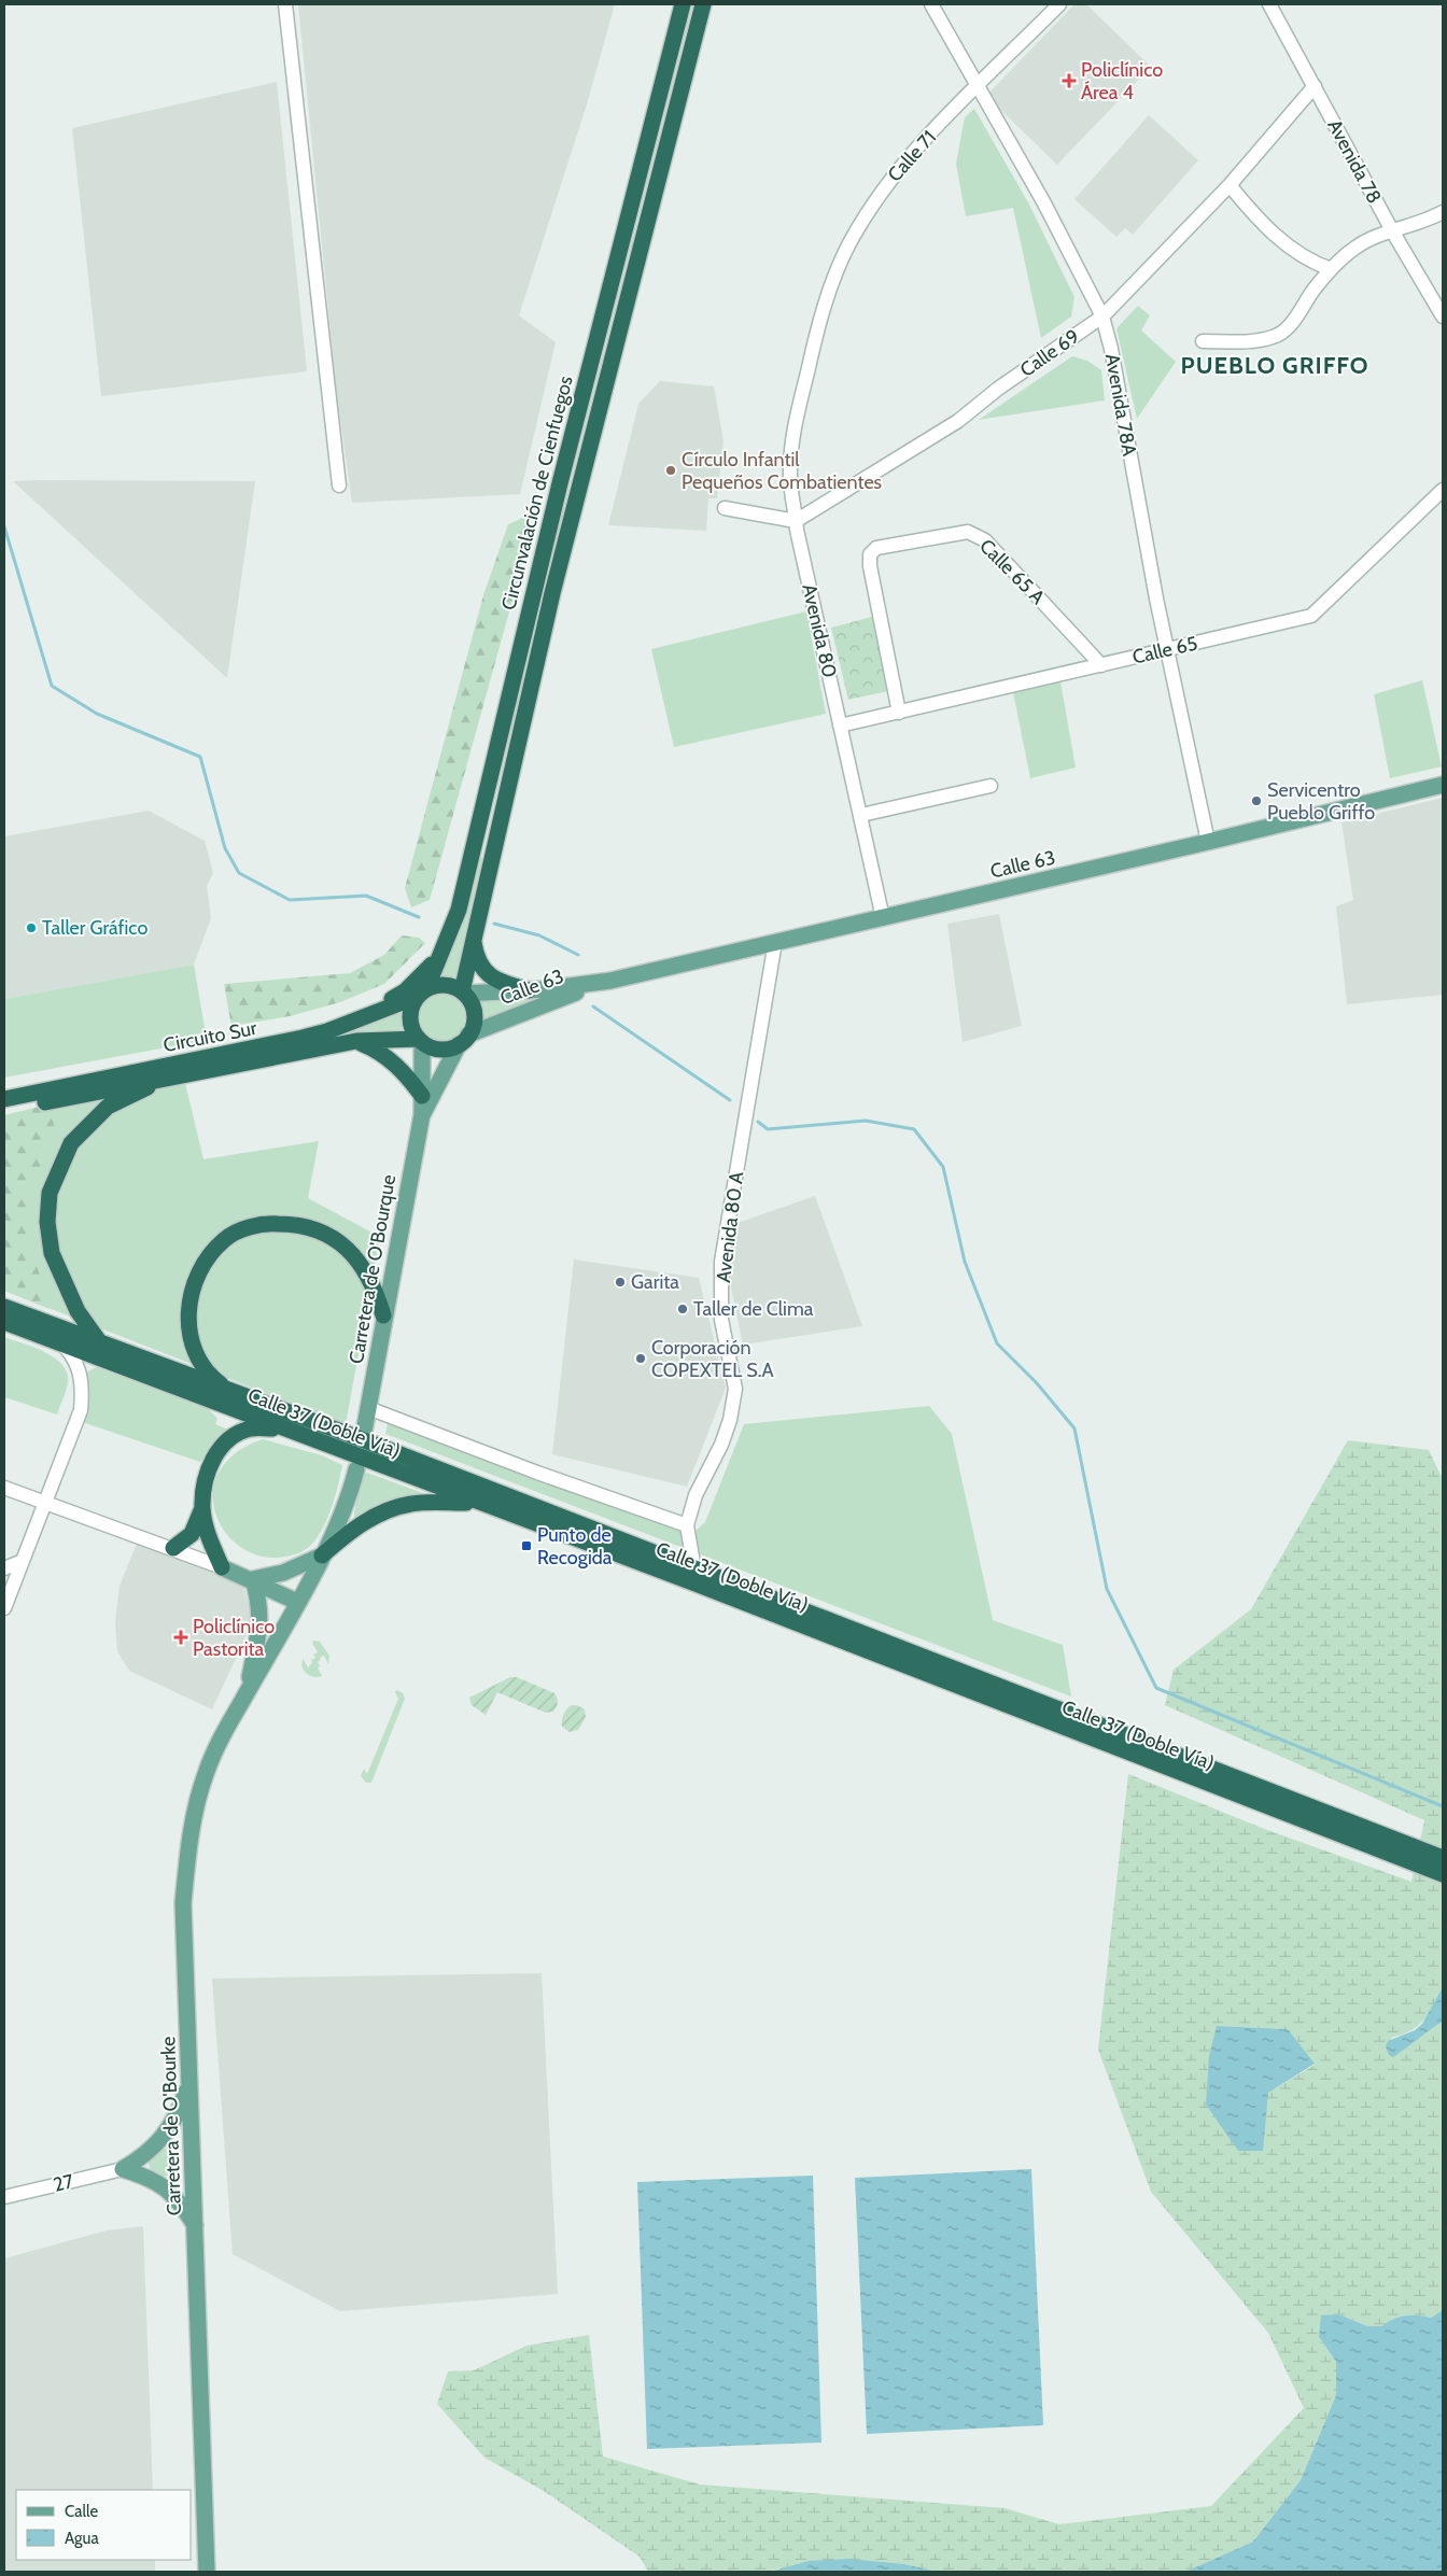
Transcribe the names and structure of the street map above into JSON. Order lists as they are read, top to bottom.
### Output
{
  "streets": {
    "highway": ["Circunvalación de Cienfuegos", "Circuito Sur", "Calle 37 (Doble Vía)"],
    "main road": ["Calle 63", "Carretera de O'Bourque", "Carretera de O'Bourke"],
    "street": [
      "Calle 71",
      "Avenida 78",
      "Calle 69",
      "Avenida 78A",
      "Calle 65 A",
      "Avenida 80",
      "Calle 65",
      "Avenida 80 A",
      "27"
    ]
  },
  "crossings": [
    ["Calle 71", "Avenida 78A"],
    ["Calle 71", "Avenida 80"],
    ["Avenida 78", "Calle 69"],
    ["Calle 69", "Avenida 78A"],
    ["Calle 69", "Avenida 80"],
    ["Avenida 78A", "Calle 65"],
    ["Avenida 78A", "Calle 63"],
    ["Circunvalación de Cienfuegos", "Calle 63"],
    ["Circunvalación de Cienfuegos", "Circuito Sur"],
    ["Circunvalación de Cienfuegos", "Carretera de O'Bourque"],
    ["Calle 65 A", "Calle 65"],
    ["Avenida 80", "Calle 65"],
    ["Avenida 80", "Calle 63"],
    ["Calle 63", "Circuito Sur"],
    ["Calle 63", "Avenida 80 A"],
    ["Calle 63", "Carretera de O'Bourque"],
    ["Circuito Sur", "Carretera de O'Bourque"],
    ["Avenida 80 A", "Calle 37 (Doble Vía)"]
  ],
  "districts": ["PUEBLO GRIFFO"],
  "places": {
    "health": ["Policlínico Área 4", "Policlínico Pastorita"],
    "other": [
      "Círculo Infantil Pequeños Combatientes",
      "Servicentro Pueblo Griffo",
      "Taller Gráfico",
      "Garita",
      "Taller de Clima",
      "Corporación COPEXTEL S.A"
    ],
    "transit": ["Punto de Recogida"]
  },
  "legend": ["Calle", "Agua"]
}
